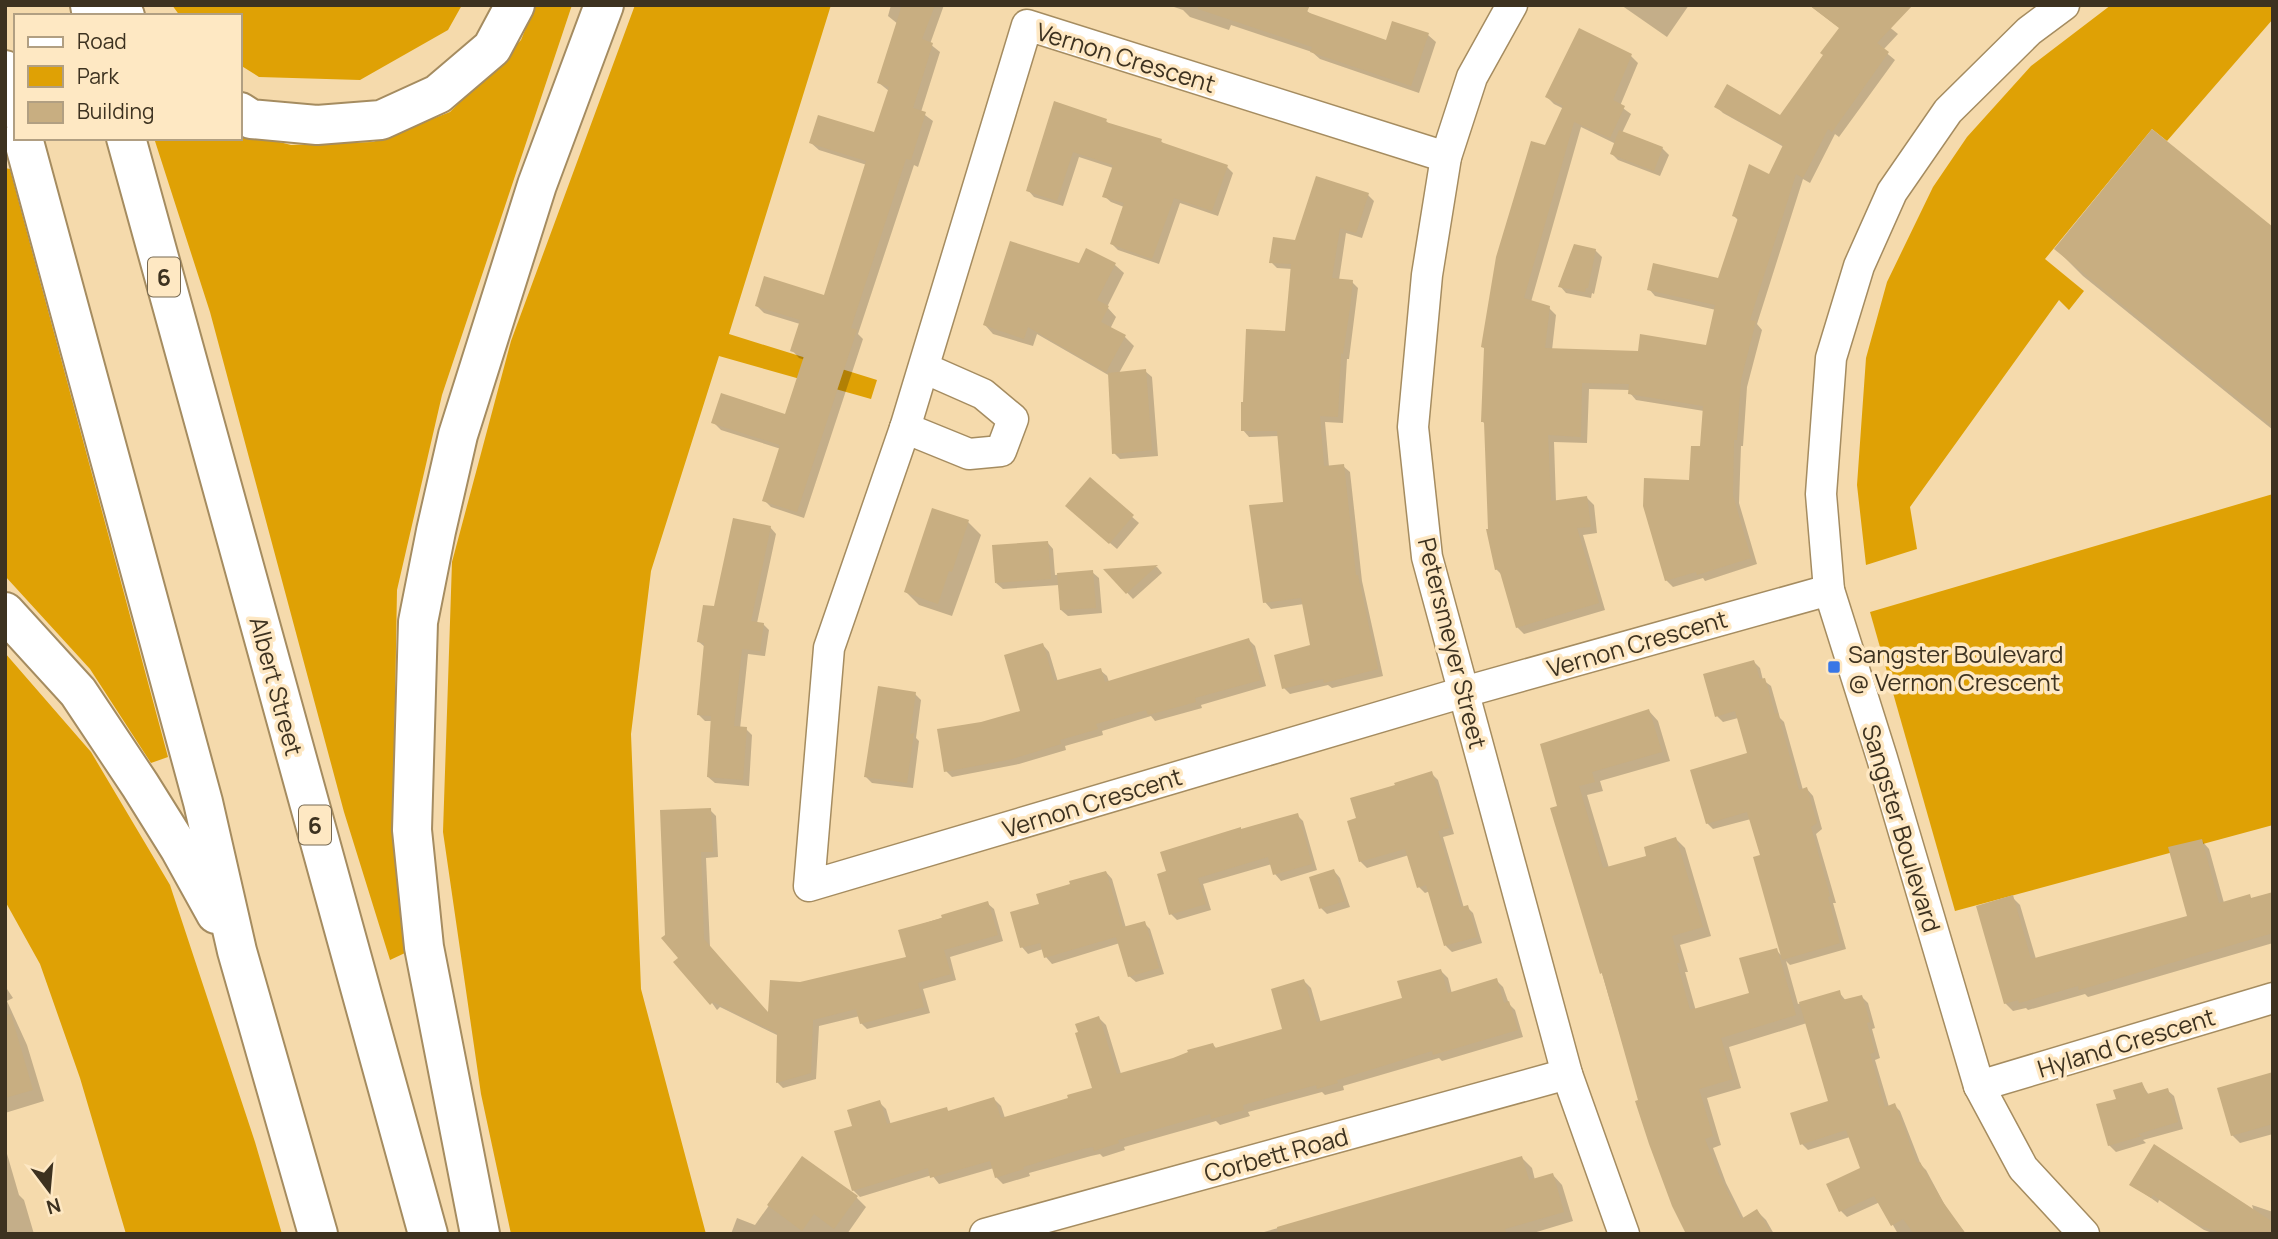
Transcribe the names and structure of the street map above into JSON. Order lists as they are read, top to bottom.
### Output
{
  "streets": {
    "highway": ["6", "Albert Street"],
    "street": [
      "Vernon Crescent",
      "Petersmeyer Street",
      "Sangster Boulevard",
      "Hyland Crescent",
      "Corbett Road"
    ]
  },
  "crossings": [
    ["Vernon Crescent", "Petersmeyer Street"],
    ["Vernon Crescent", "Sangster Boulevard"],
    ["Petersmeyer Street", "Corbett Road"],
    ["Sangster Boulevard", "Hyland Crescent"]
  ],
  "places": {
    "transit": ["Sangster Boulevard @ Vernon Crescent"]
  },
  "legend": ["Road", "Park", "Building"],
  "north": "bottom"
}
